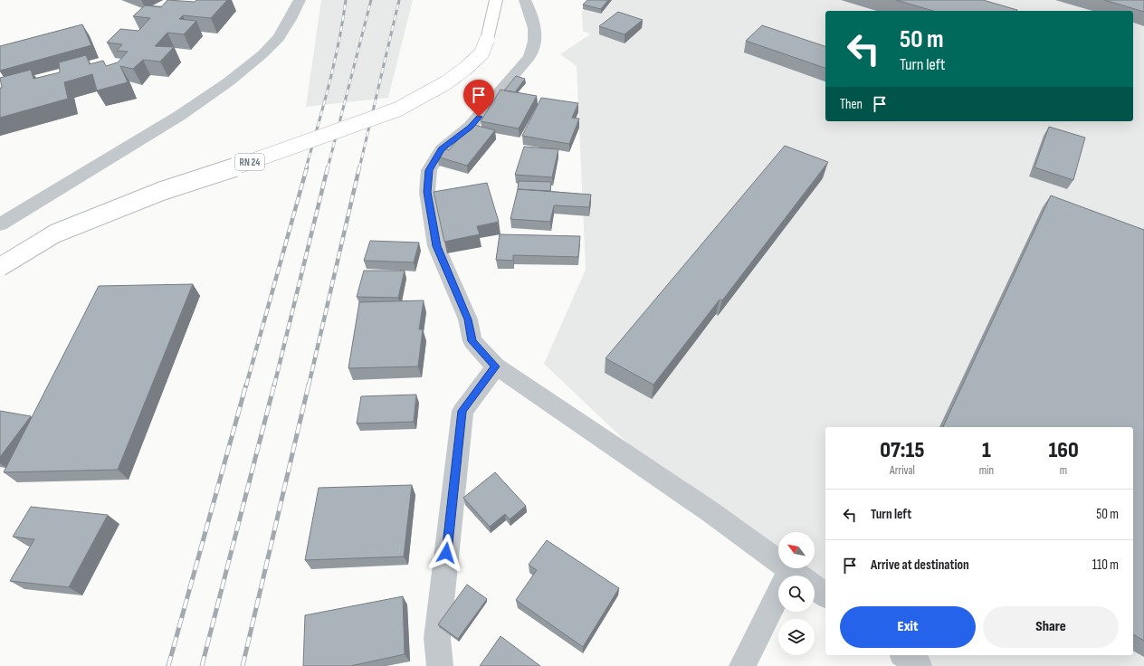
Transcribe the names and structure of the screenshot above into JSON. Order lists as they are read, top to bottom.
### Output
{
  "streets": {
    "main road": ["RN 24"]
  },
  "north": "top left",
  "page": {
    "turn": ["50 m", "Turn left"],
    "then": "Then",
    "eta": [
      "07:15",
      "Arrival",
      "1",
      "min",
      "160",
      "m"
    ],
    "list": [
      {
        "name": "Turn left",
        "value": "50 m"
      },
      {
        "name": "Arrive at destination",
        "value": "110 m"
      }
    ],
    "buttons": ["Exit", "Share"]
  }
}
